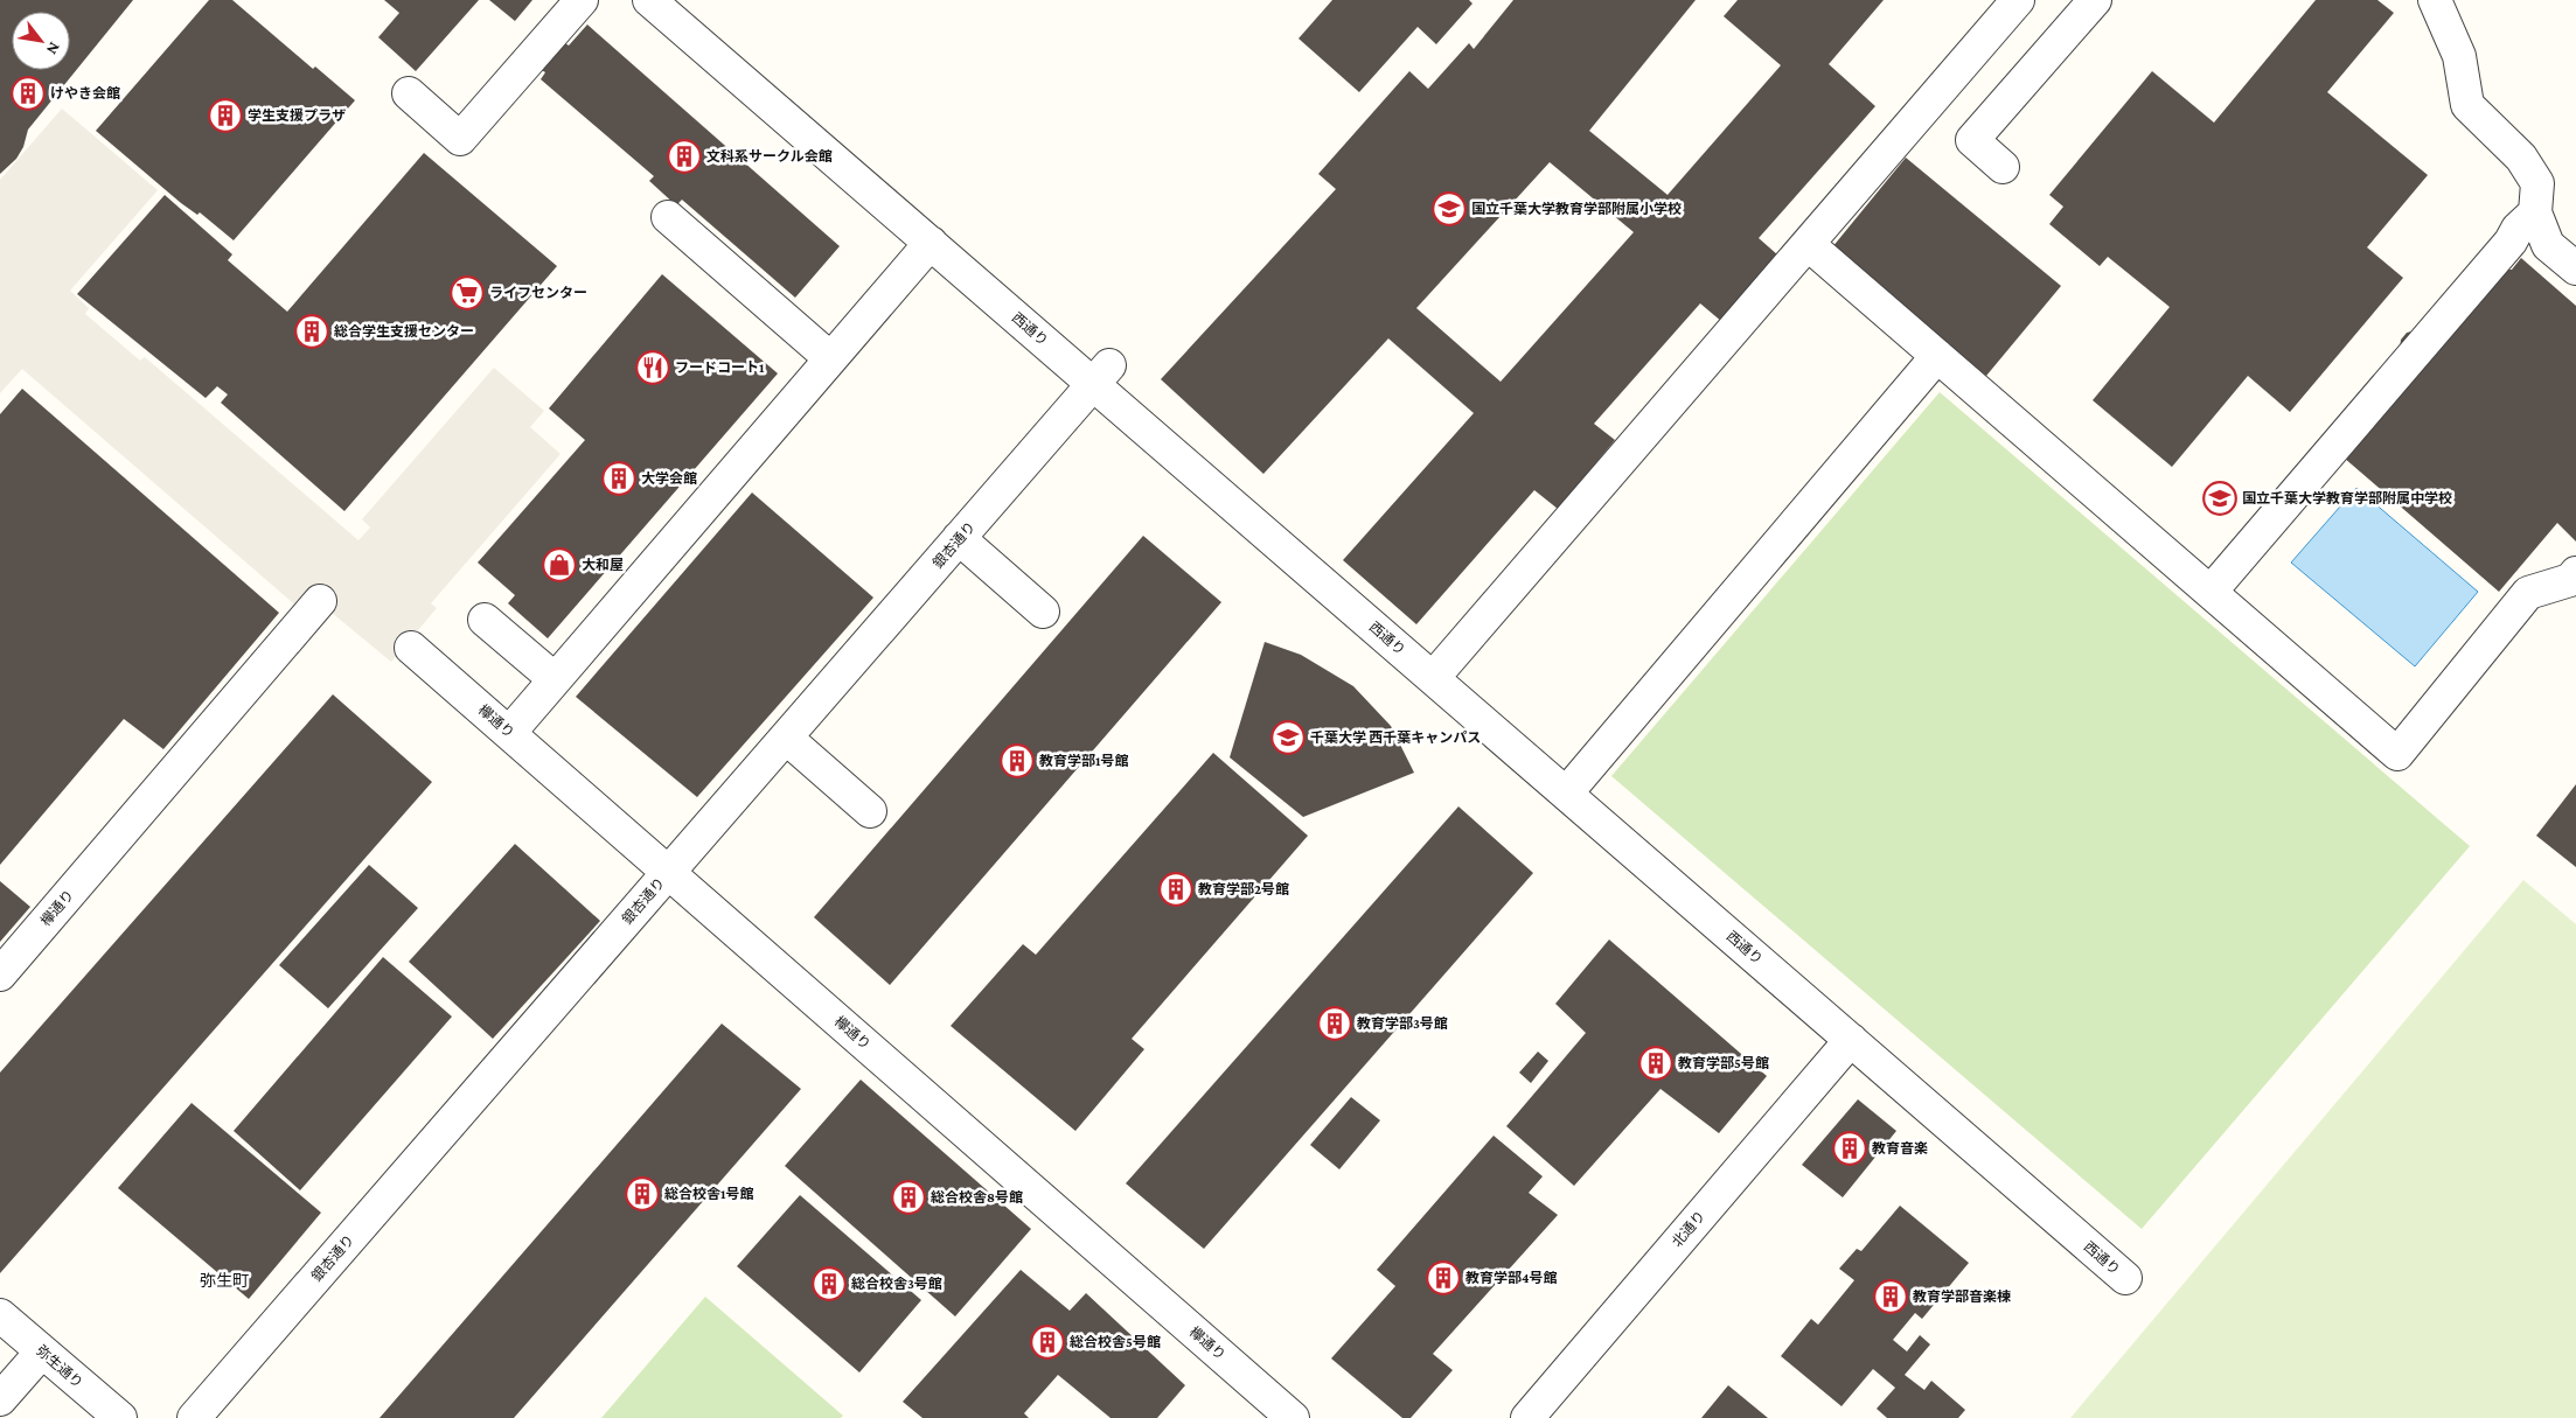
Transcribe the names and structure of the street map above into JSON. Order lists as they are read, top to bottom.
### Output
{
  "streets": {
    "lane": [
      "西通り",
      "銀杏通り",
      "欅通り",
      "北通り",
      "弥生通り"
    ]
  },
  "crossings": [
    ["西通り", "銀杏通り"],
    ["西通り", "北通り"],
    ["銀杏通り", "欅通り"]
  ],
  "districts": ["弥生町"],
  "places": {
    "building": [
      "けやき会館",
      "学生支援プラザ",
      "文科系サークル会館",
      "総合学生支援センター",
      "大学会館",
      "教育学部1号館",
      "教育学部2号館",
      "教育学部3号館",
      "教育学部5号館",
      "教育音楽",
      "総合校舎1号館",
      "総合校舎8号館",
      "教育学部4号館",
      "総合校舎3号館",
      "教育学部音楽棟",
      "総合校舎5号館"
    ],
    "school or university": ["国立千葉大学教育学部附属小学校", "国立千葉大学教育学部附属中学校", "千葉大学 西千葉キャンパス"],
    "supermarket": ["ライフセンター"],
    "restaurant": ["フードコート1"],
    "shop": ["大和屋"]
  },
  "north": "bottom right"
}
